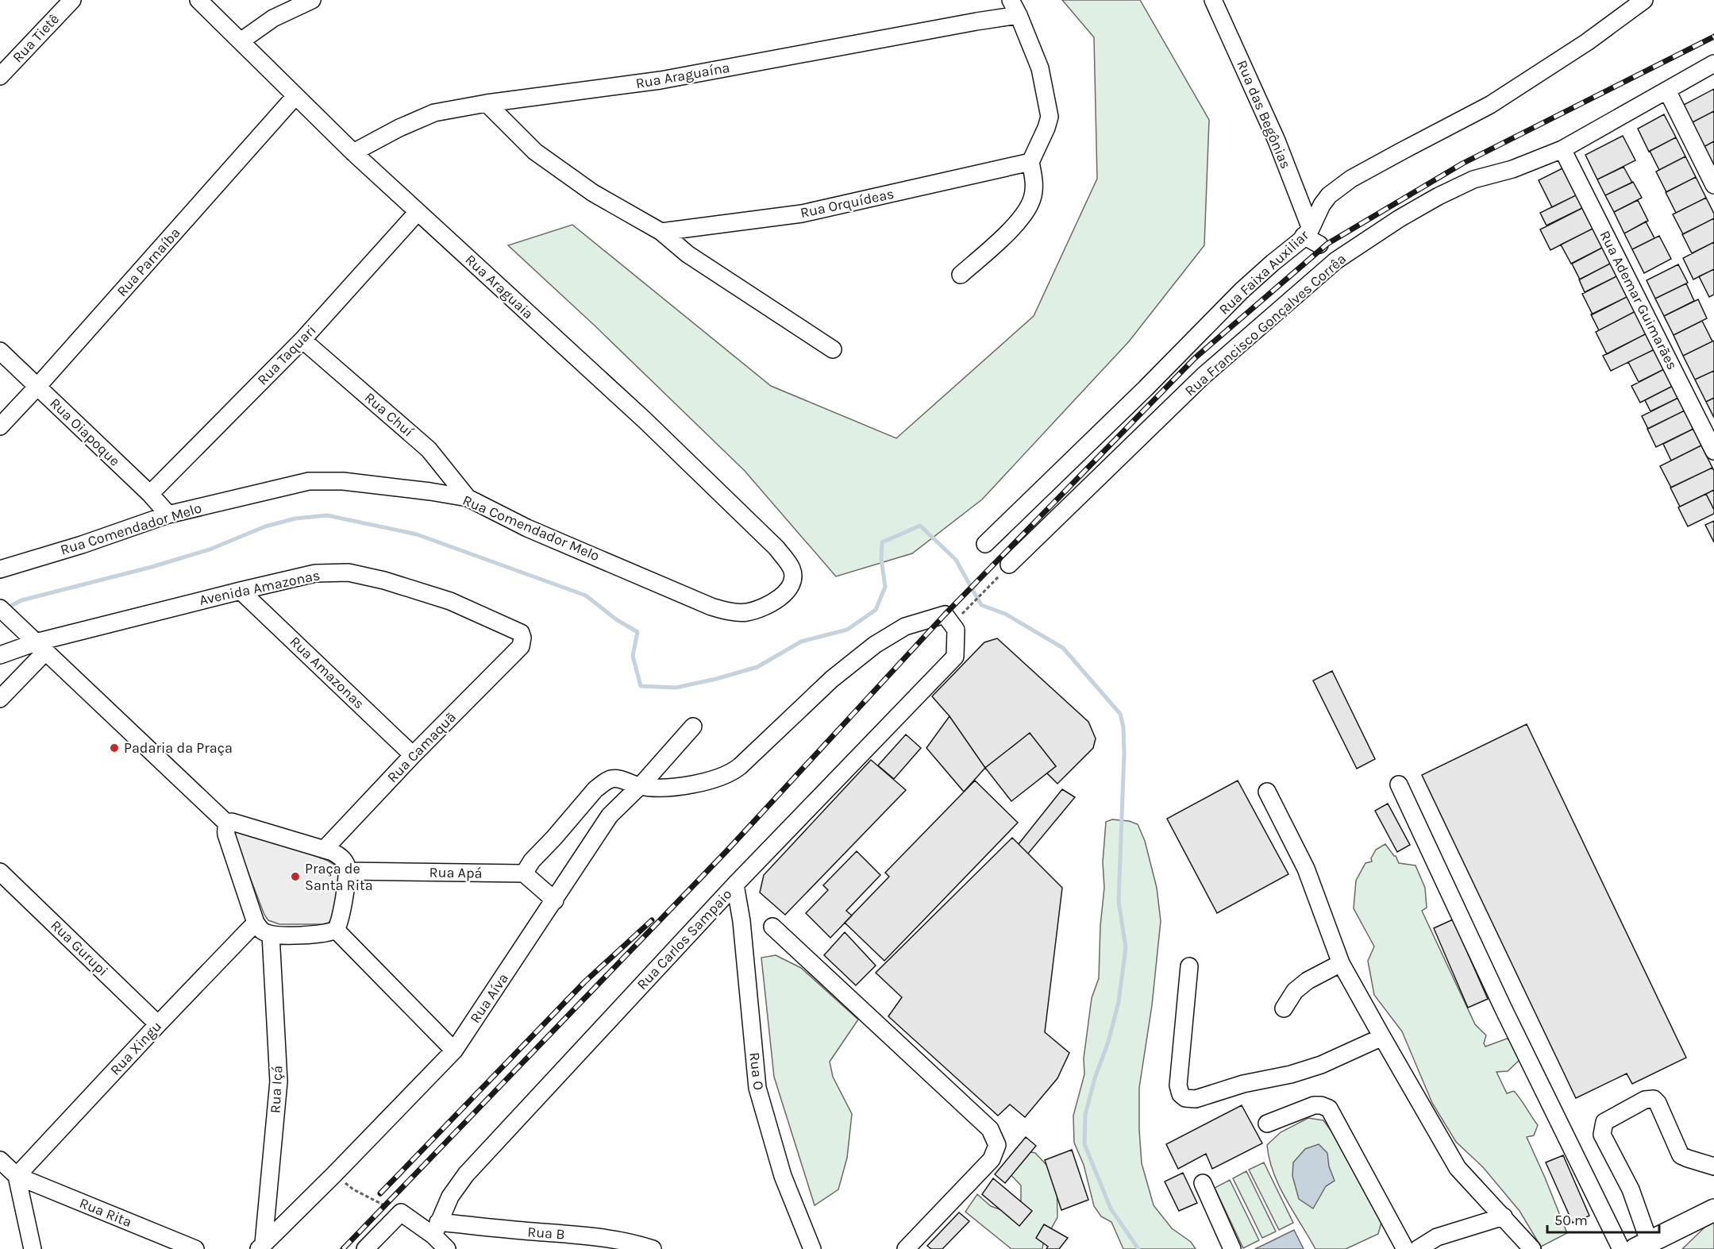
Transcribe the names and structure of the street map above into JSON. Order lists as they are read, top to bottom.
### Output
{
  "streets": {
    "street": [
      "Rua Tietê",
      "Rua Araguaína",
      "Rua das Begônias",
      "Rua Orquídeas",
      "Rua Parnaíba",
      "Rua Faixa Auxiliar",
      "Rua Araguaia",
      "Rua Ademar Guimarães",
      "Rua Francisco Gonçalves Corrêa",
      "Rua Taquari",
      "Rua Chuí",
      "Rua Oiapoque",
      "Rua Comendador Melo",
      "Avenida Amazonas",
      "Rua Amazonas",
      "Rua Camaquã",
      "Rua Apá",
      "Rua Carlos Sampaio",
      "Rua Gurupi",
      "Rua Aíva",
      "Rua Xingu",
      "Rua O",
      "Rua Içá",
      "Rua Rita",
      "Rua B"
    ]
  },
  "crossings": [
    ["Rua Araguaína", "Rua Araguaia"],
    ["Rua das Begônias", "Rua Faixa Auxiliar"],
    ["Rua Parnaíba", "Rua Araguaia"],
    ["Rua Parnaíba", "Rua Oiapoque"],
    ["Rua Araguaia", "Rua Taquari"],
    ["Rua Araguaia", "Rua Comendador Melo"],
    ["Rua Ademar Guimarães", "Rua Francisco Gonçalves Corrêa"],
    ["Rua Taquari", "Rua Chuí"],
    ["Rua Taquari", "Rua Oiapoque"],
    ["Rua Chuí", "Rua Comendador Melo"],
    ["Rua Oiapoque", "Rua Comendador Melo"],
    ["Avenida Amazonas", "Rua Amazonas"],
    ["Avenida Amazonas", "Rua Camaquã"],
    ["Rua Amazonas", "Rua Camaquã"],
    ["Rua Carlos Sampaio", "Rua O"],
    ["Rua Carlos Sampaio", "Rua B"],
    ["Rua Gurupi", "Rua Xingu"],
    ["Rua Aíva", "Rua Içá"],
    ["Rua Xingu", "Rua Rita"]
  ],
  "places": ["Padaria da Praça", "Praça de Santa Rita"],
  "scale_bar": "50 m"
}
